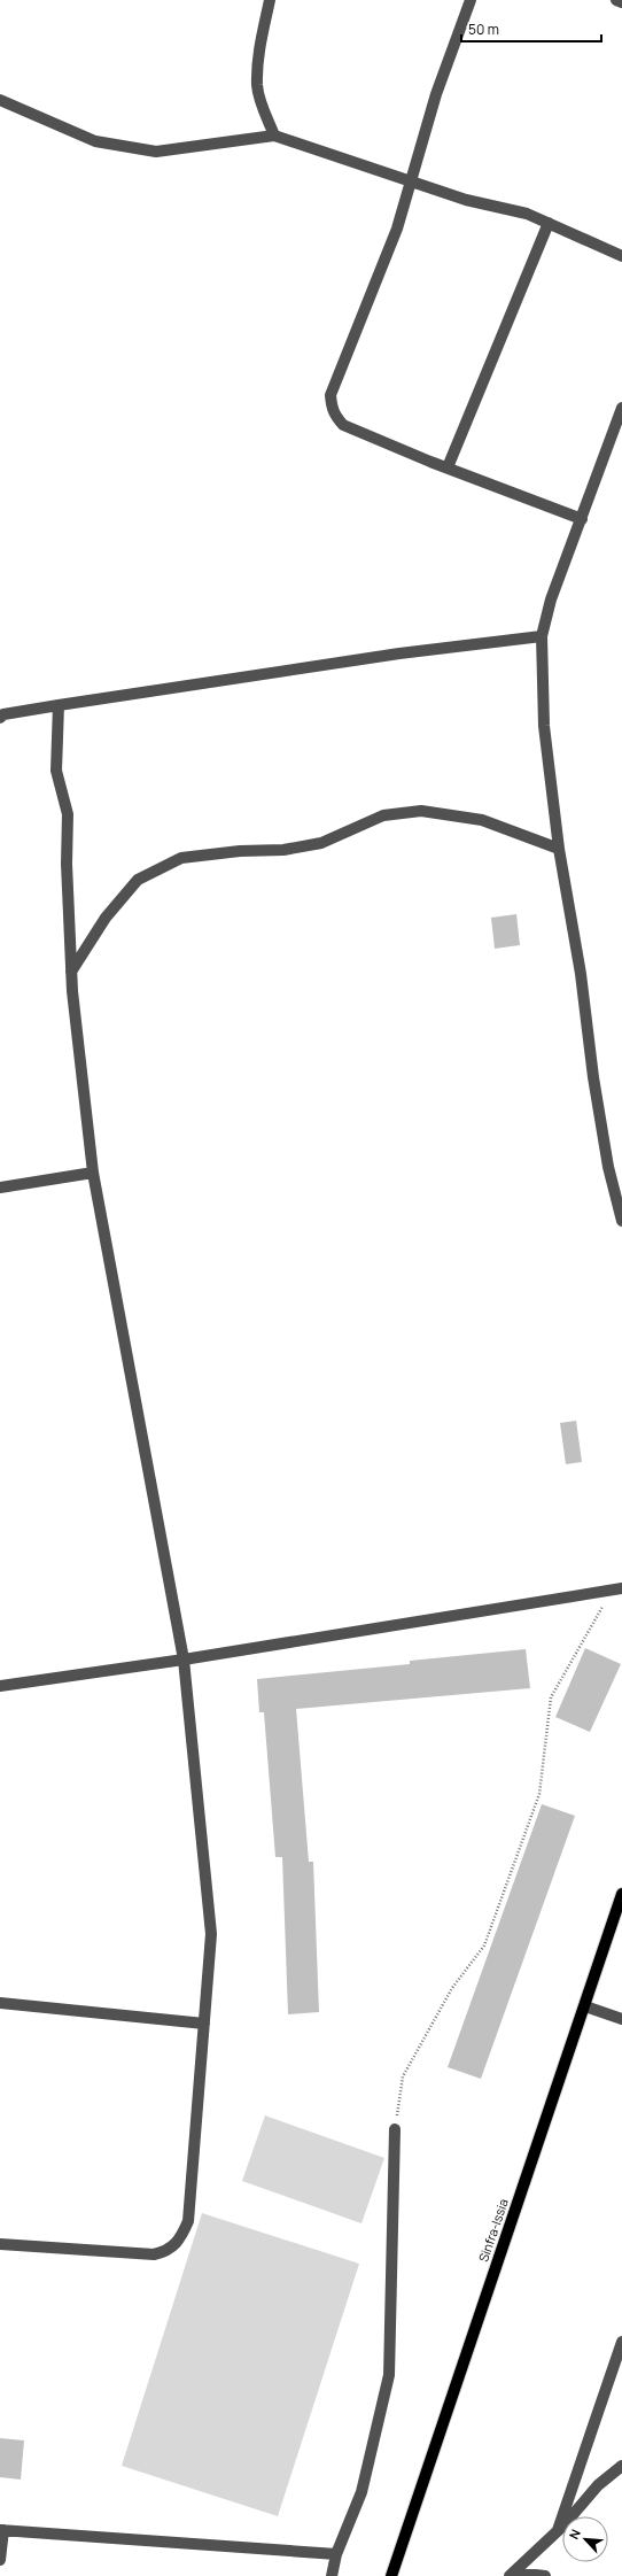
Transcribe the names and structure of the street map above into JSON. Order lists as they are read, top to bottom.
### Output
{
  "streets": {
    "main road": ["Sinfra-Issia"]
  },
  "scale_bar": "50 m",
  "north": "top left"
}
